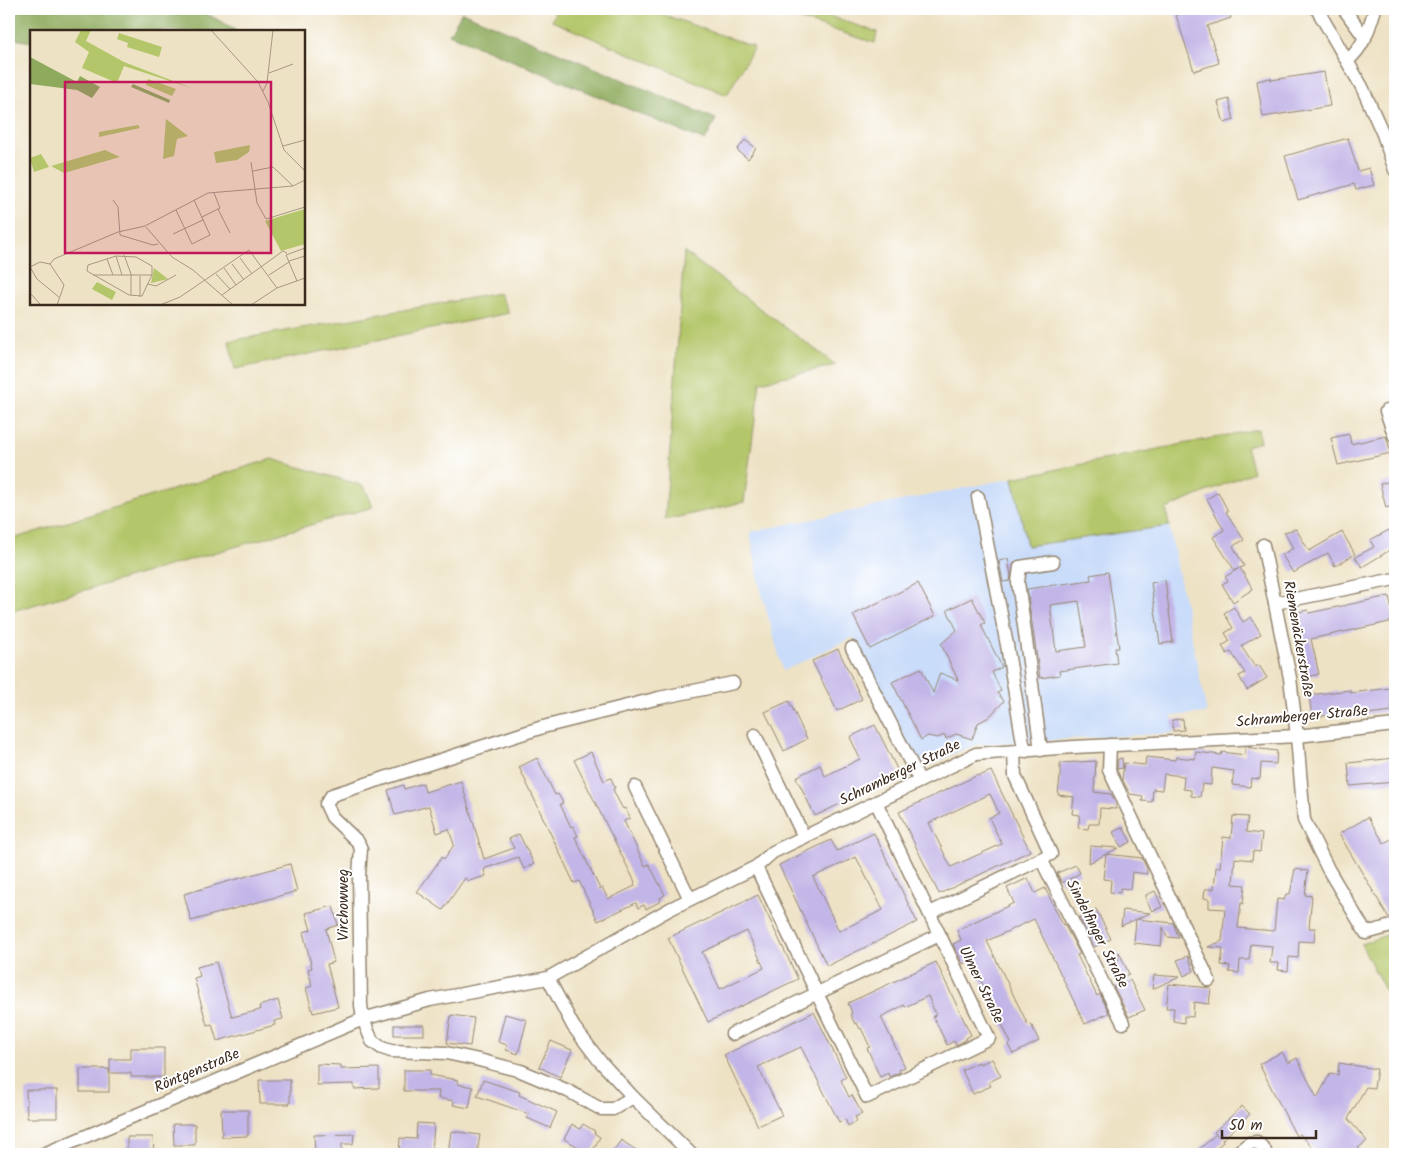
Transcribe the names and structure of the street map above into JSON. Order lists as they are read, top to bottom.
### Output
{
  "streets": {
    "street": [
      "Riemenäckerstraße",
      "Schramberger Straße",
      "Virchowweg",
      "Sindelfinger Straße",
      "Ulmer Straße",
      "Röntgenstraße"
    ]
  },
  "crossings": [
    ["Riemenäckerstraße", "Schramberger Straße"],
    ["Schramberger Straße", "Ulmer Straße"],
    ["Schramberger Straße", "Röntgenstraße"],
    ["Virchowweg", "Röntgenstraße"]
  ],
  "scale_bar": "50 m"
}
